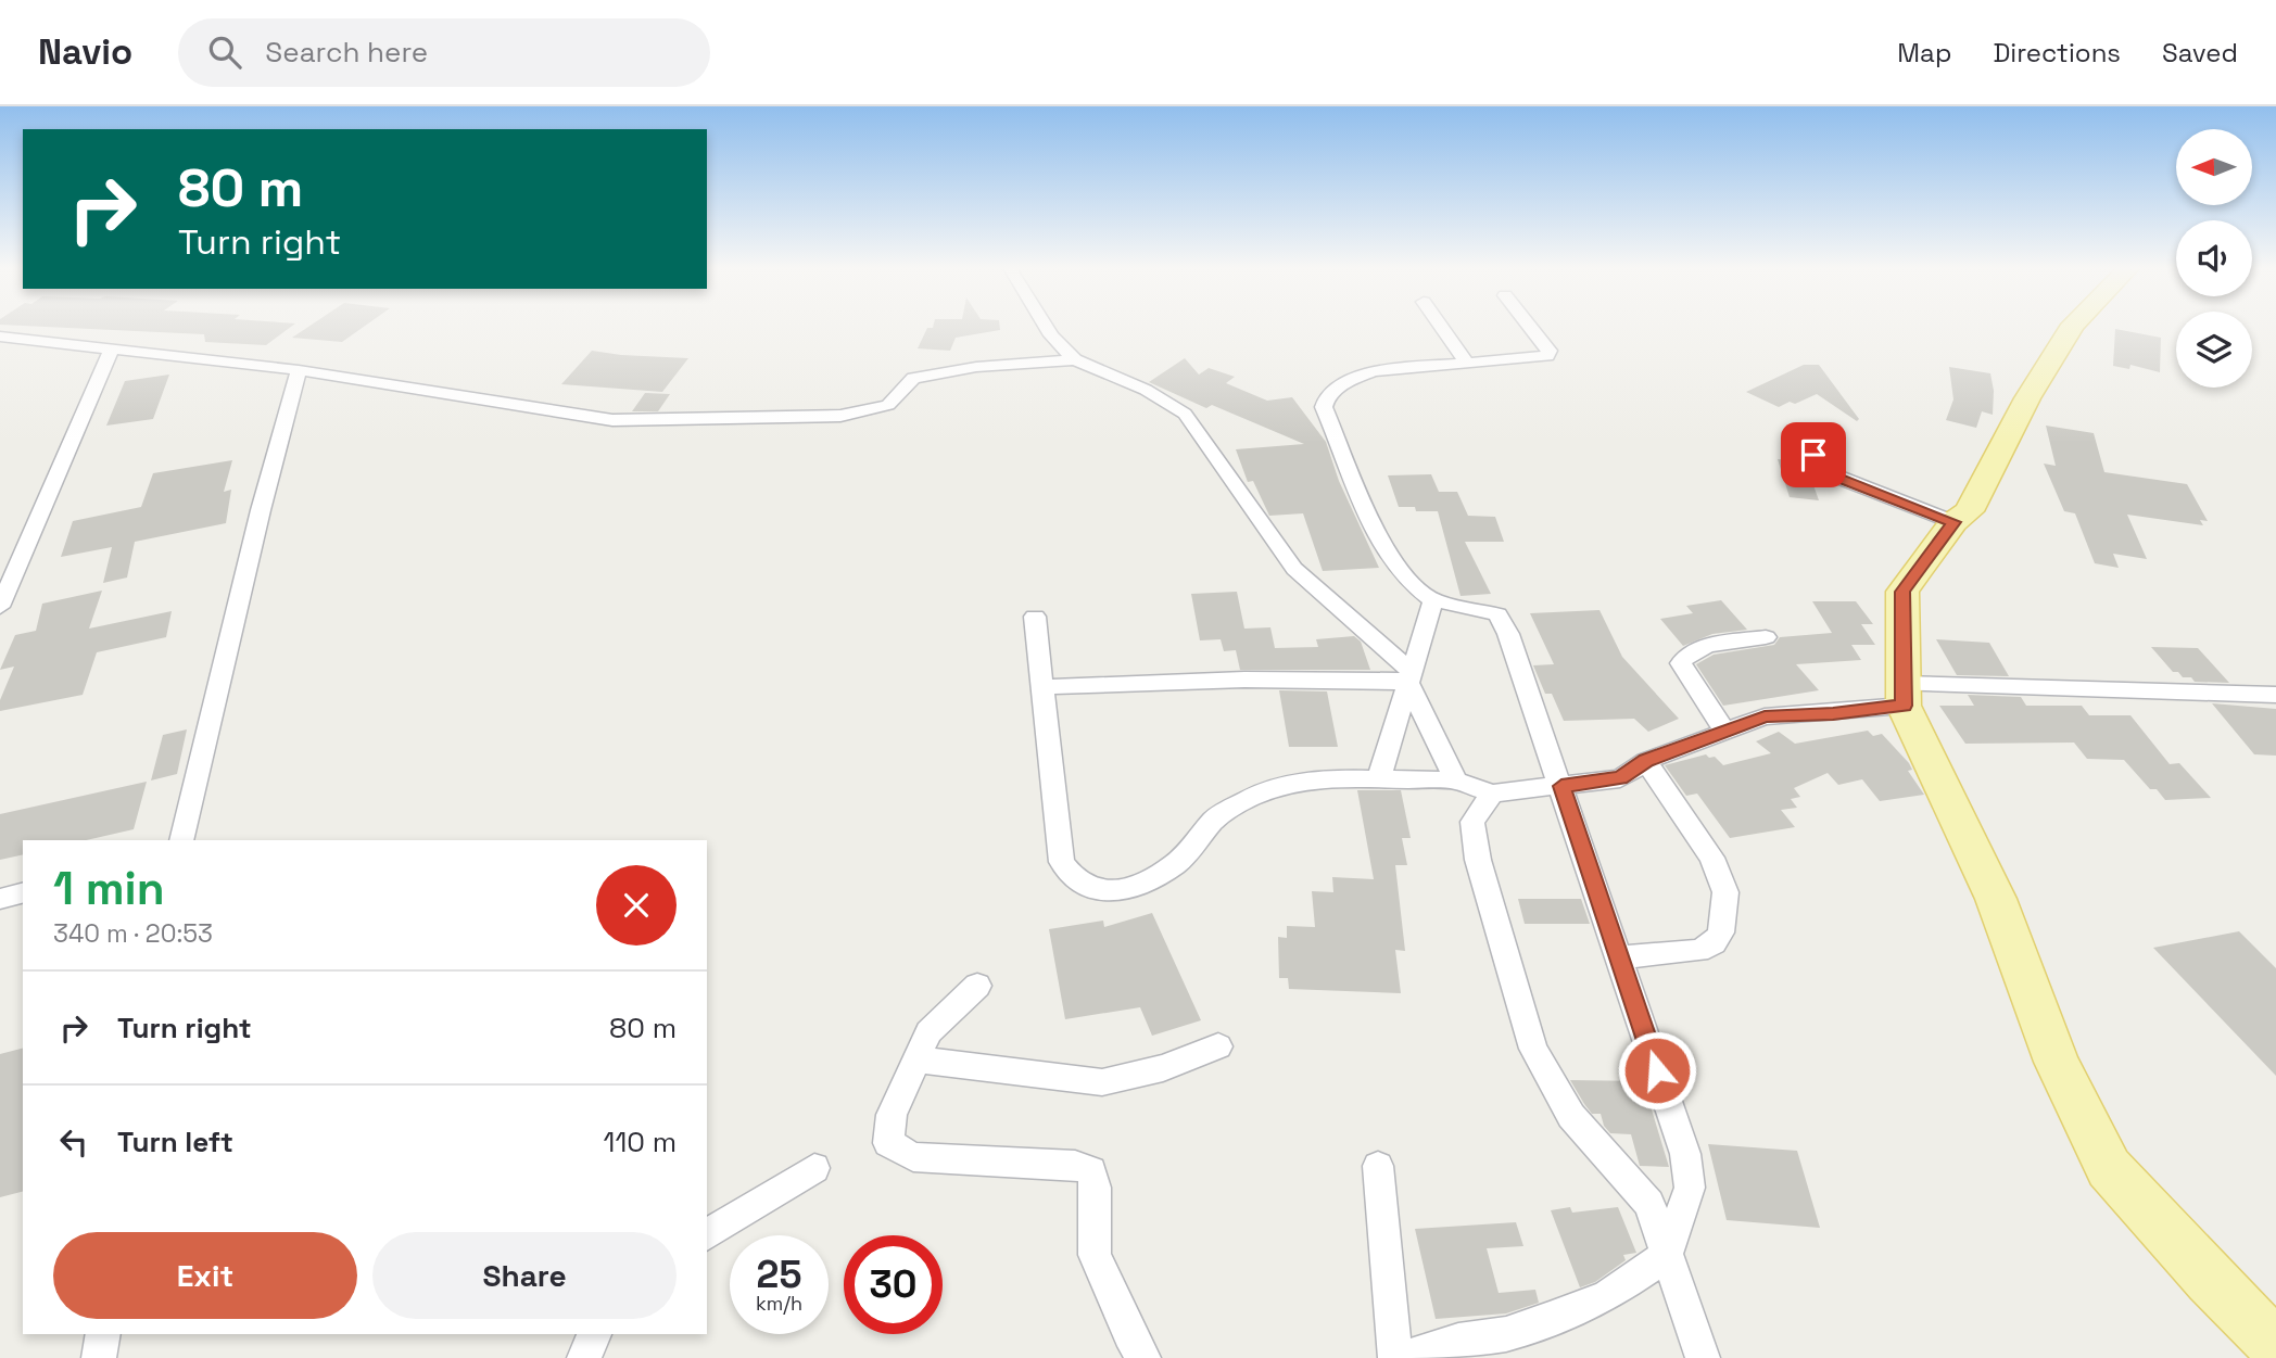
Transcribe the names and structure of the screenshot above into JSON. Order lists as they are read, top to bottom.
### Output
{
  "north": "left",
  "page": {
    "header": "Navio",
    "search": "Search here",
    "nav": ["Map", "Directions", "Saved"],
    "turn": ["80 m", "Turn right"],
    "heading": ["1 min", "340 m · 20:53"],
    "list": [
      {
        "name": "Turn right",
        "value": "80 m"
      },
      {
        "name": "Turn left",
        "value": "110 m"
      }
    ],
    "buttons": ["Exit", "Share"],
    "speed": "25 km/h",
    "limit": "30"
  }
}
